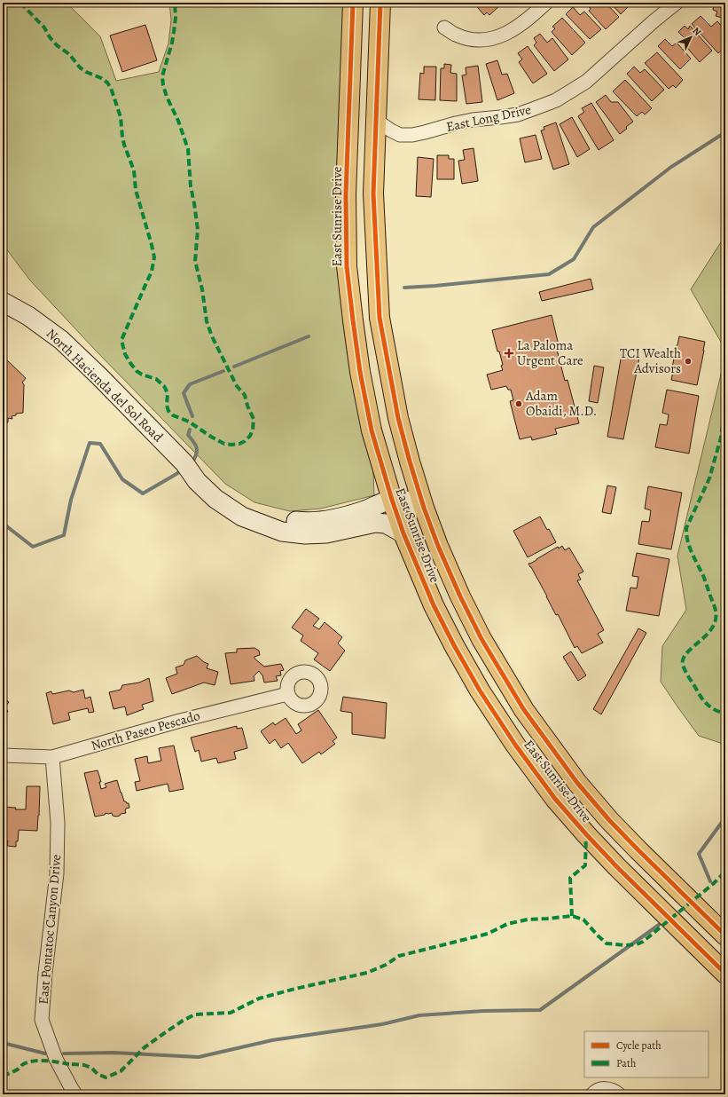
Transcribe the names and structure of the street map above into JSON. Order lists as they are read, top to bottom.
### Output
{
  "streets": {
    "main road": ["East Sunrise Drive"],
    "street": [
      "East Long Drive",
      "North Hacienda del Sol Road",
      "North Paseo Pescado",
      "East Pontatoc Canyon Drive"
    ]
  },
  "crossings": [
    ["East Long Drive", "East Sunrise Drive"],
    ["East Sunrise Drive", "North Hacienda del Sol Road"],
    ["North Paseo Pescado", "East Pontatoc Canyon Drive"]
  ],
  "places": {
    "health": ["La Paloma Urgent Care"],
    "other": ["TCI Wealth Advisors", "Adam Obaidi, M.D."]
  },
  "legend": ["Cycle path", "Path"],
  "north": "top right"
}
